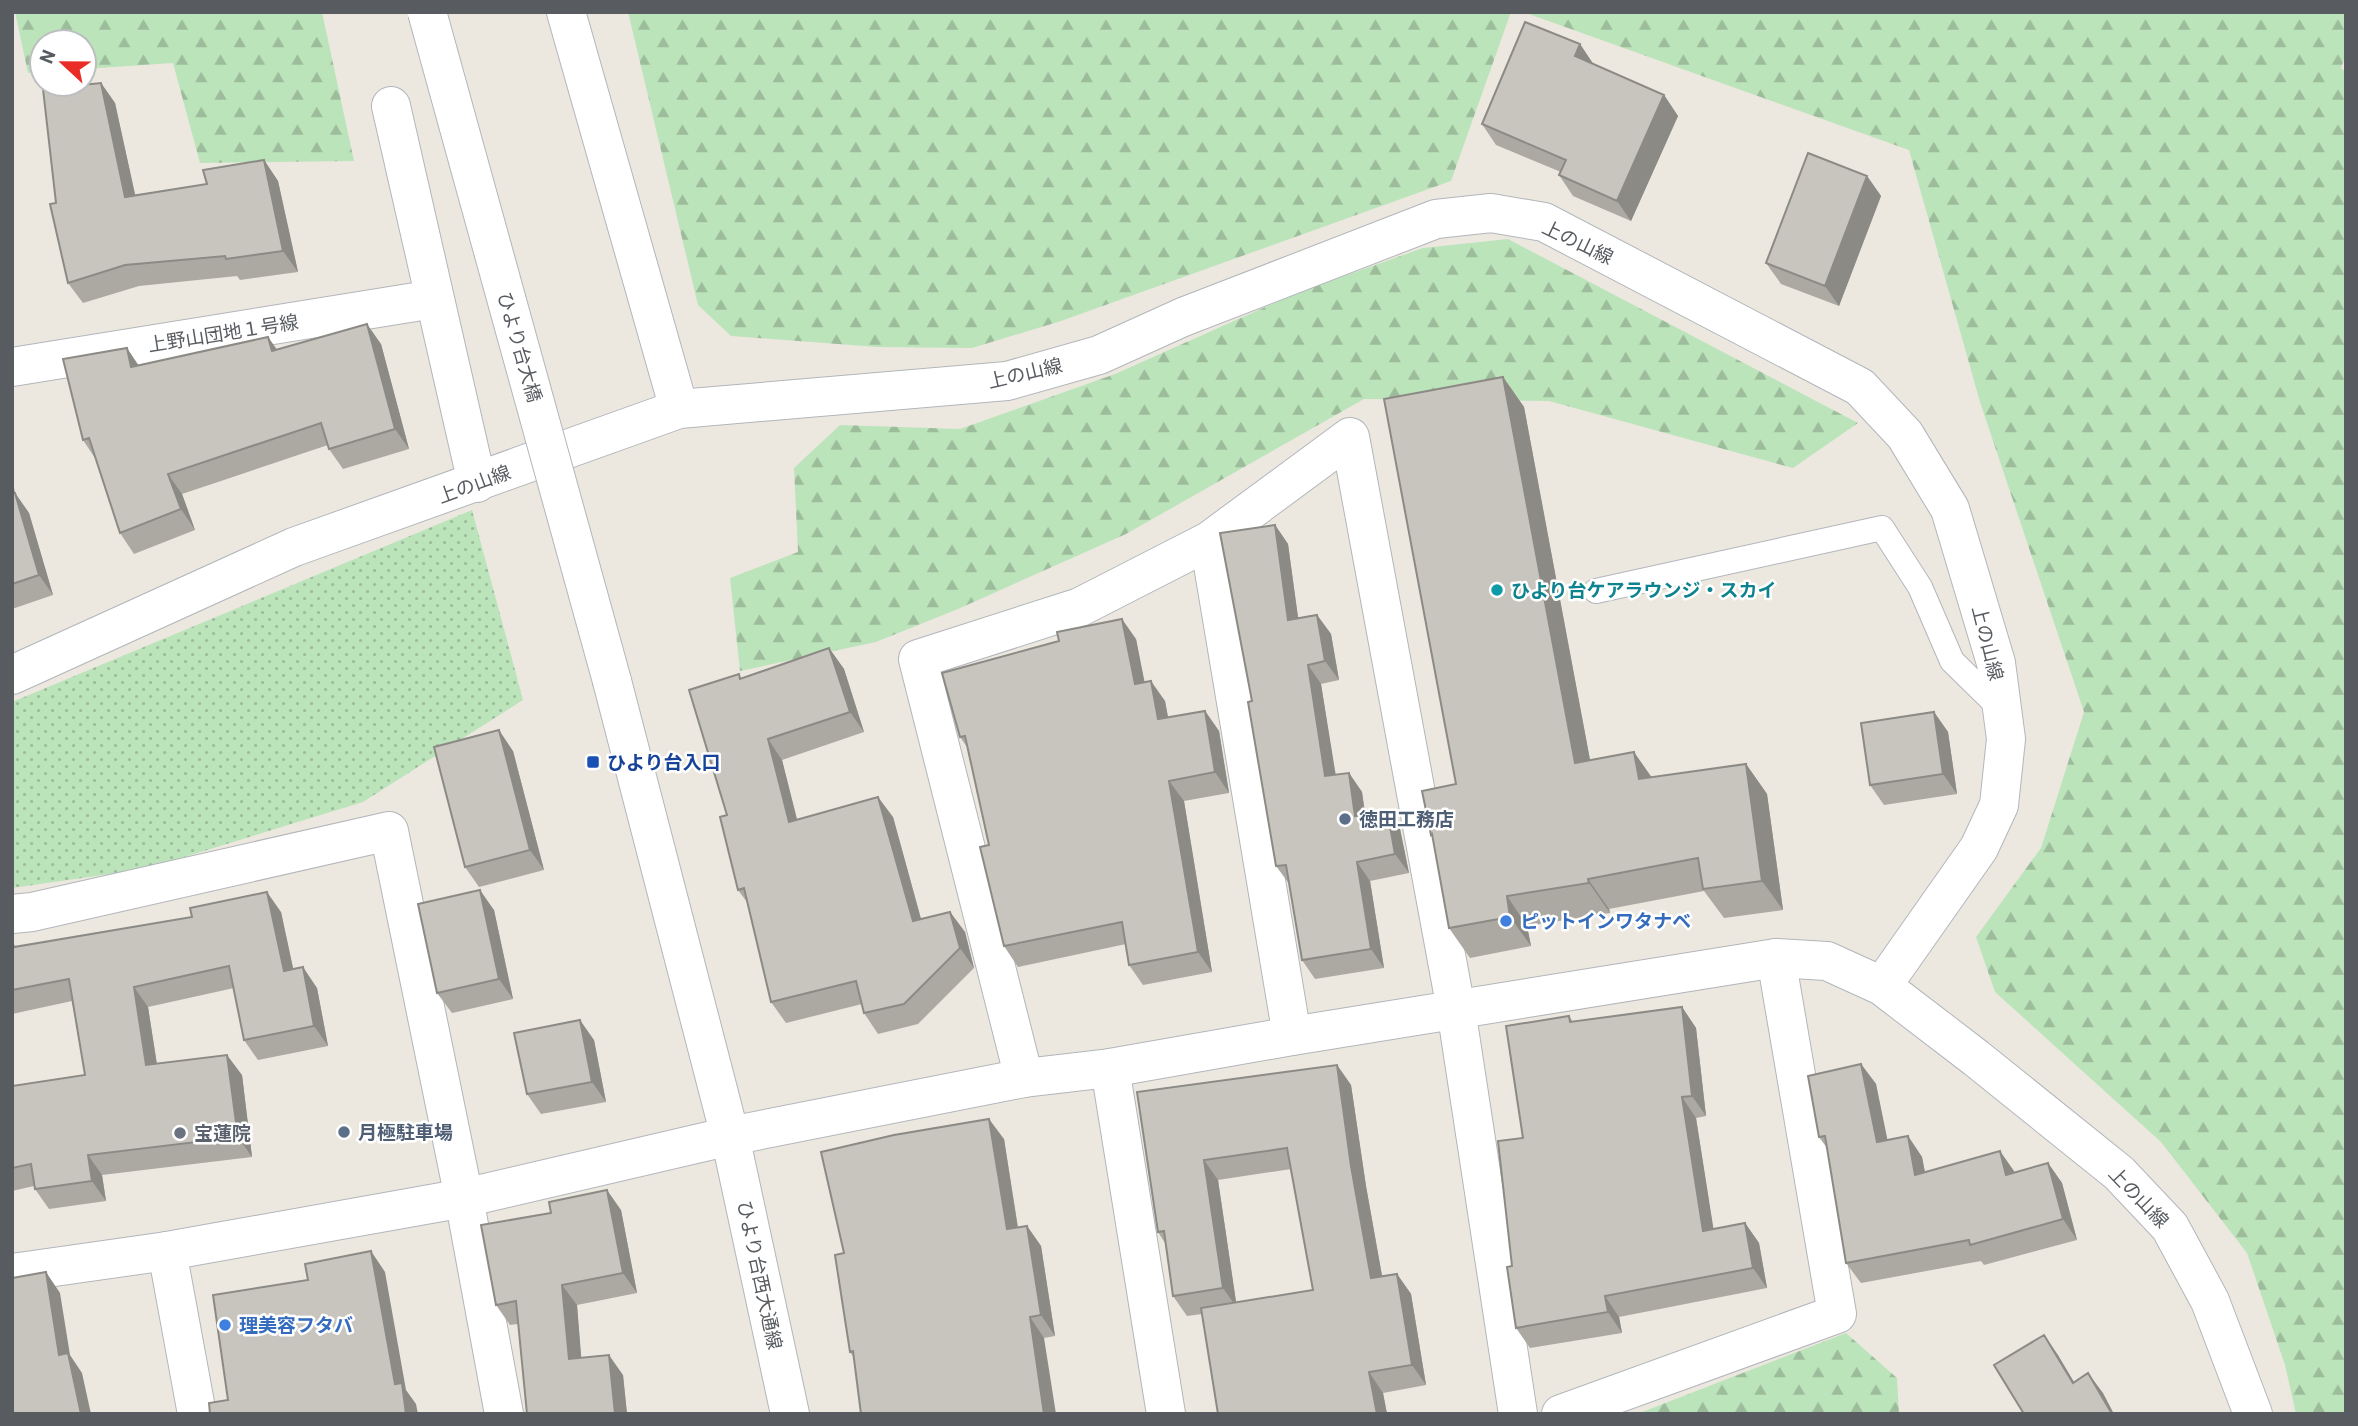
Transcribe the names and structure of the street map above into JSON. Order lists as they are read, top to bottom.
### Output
{
  "streets": {
    "street": [
      "上の山線",
      "上野山団地１号線",
      "ひより台大橋",
      "ひより台西大通線"
    ]
  },
  "crossings": [
    ["ひより台大橋", "ひより台西大通線"]
  ],
  "places": {
    "other": [
      "ひより台ケアラウンジ・スカイ",
      "徳田工務店",
      "ピットインワタナベ",
      "月極駐車場",
      "宝蓮院",
      "理美容フタバ"
    ],
    "transit": ["ひより台入口"]
  },
  "north": "left"
}
